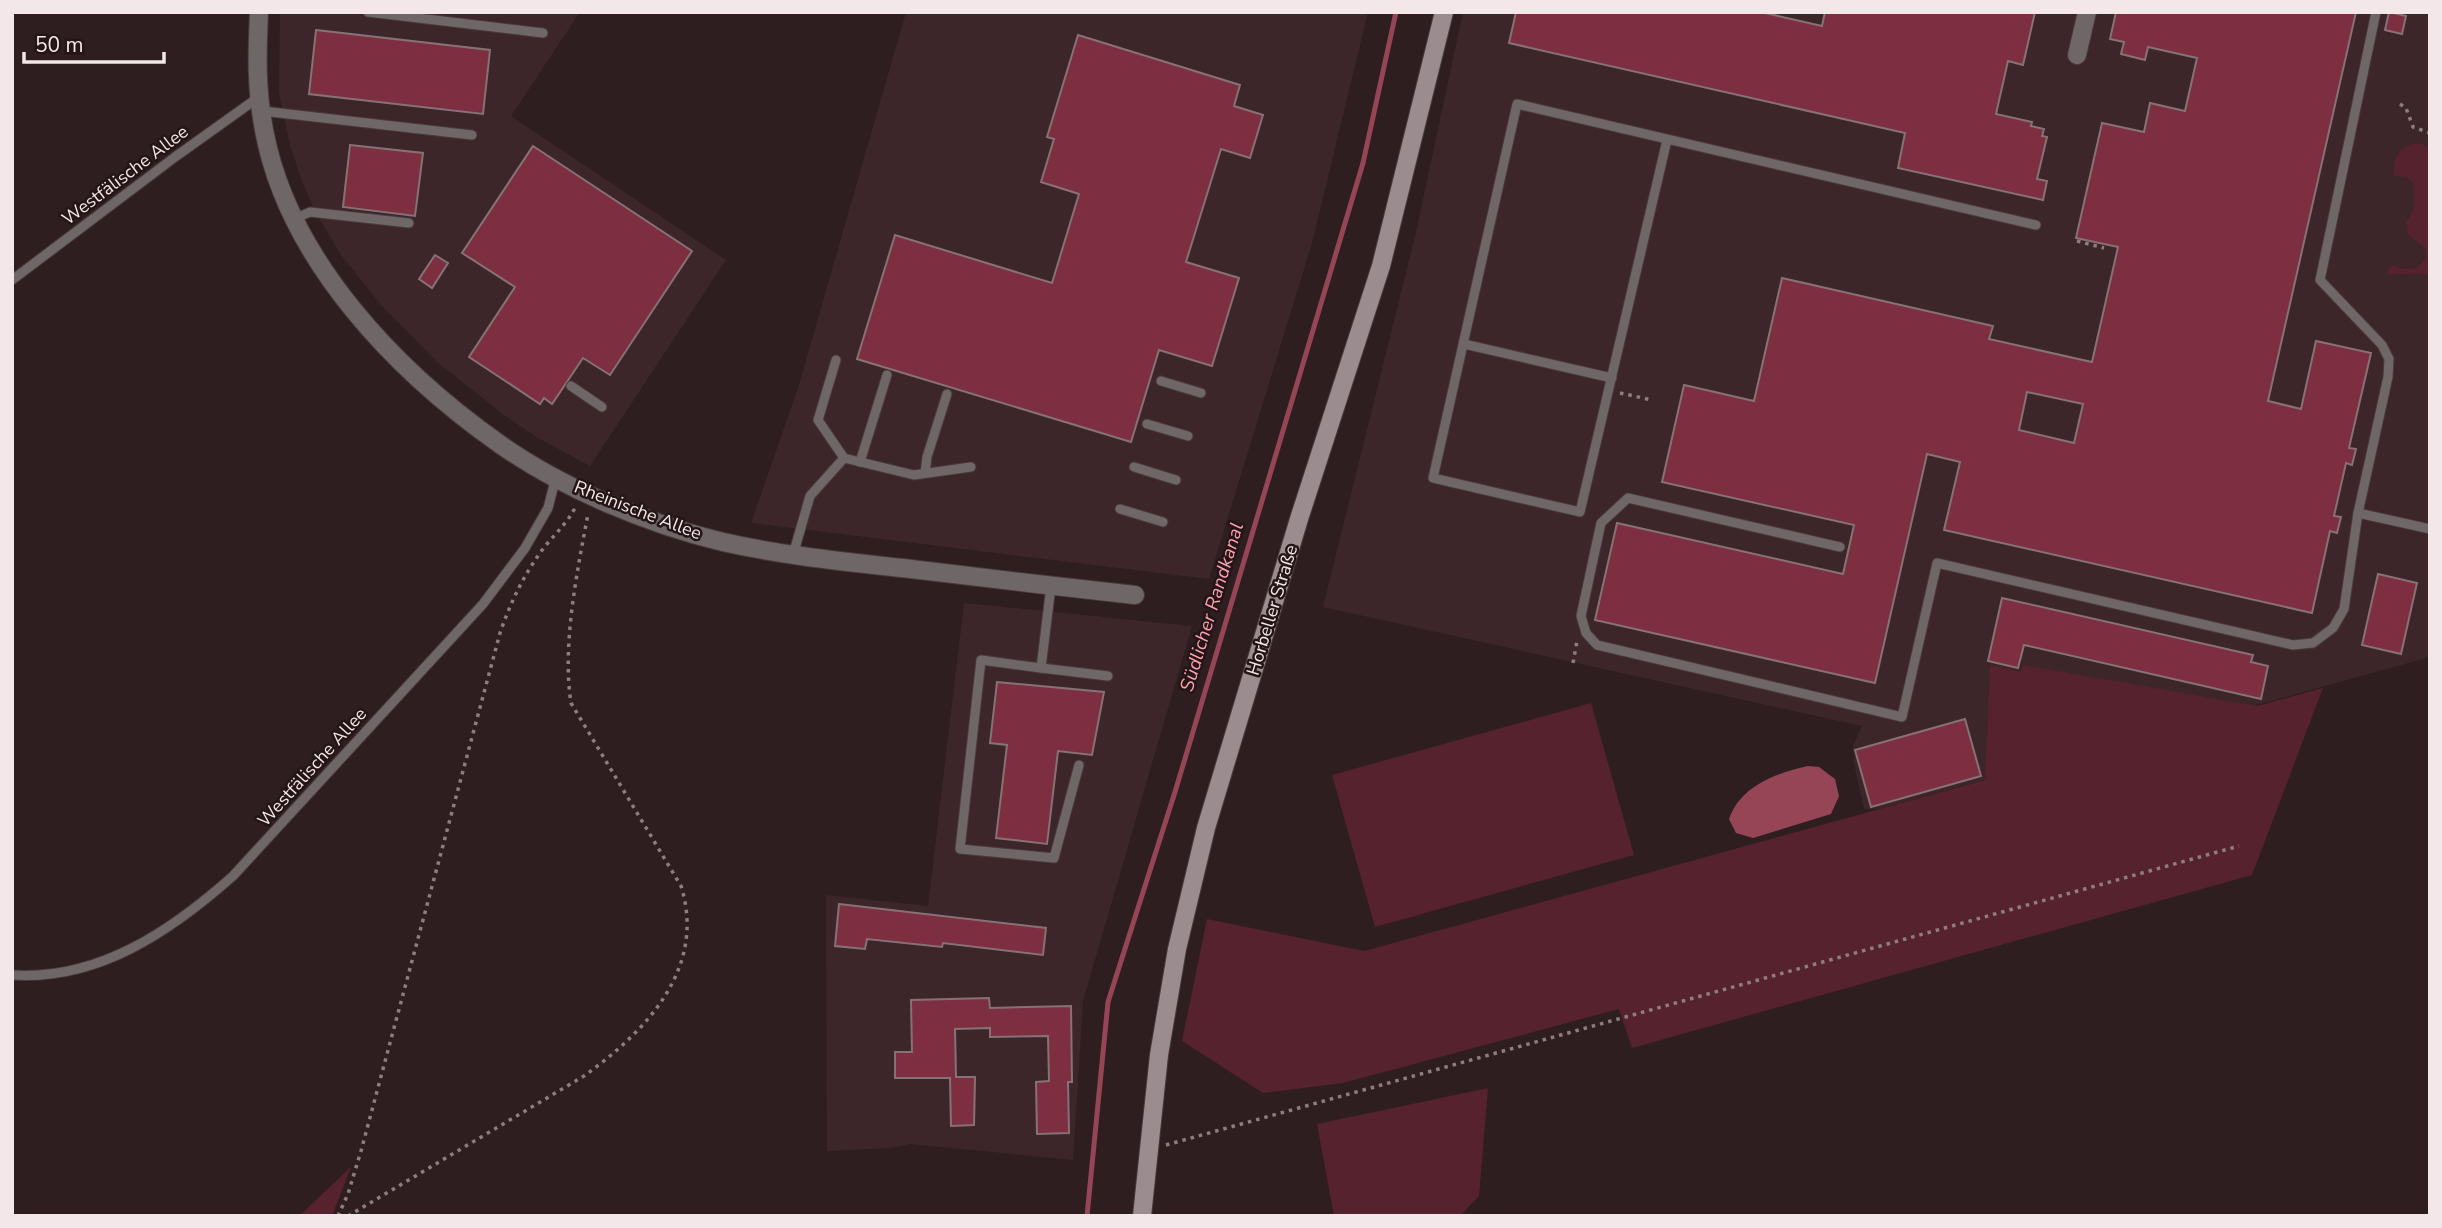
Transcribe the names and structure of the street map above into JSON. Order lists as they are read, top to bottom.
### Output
{
  "streets": {
    "main road": ["Horbeller Straße"],
    "street": ["Rheinische Allee"],
    "lane": ["Westfälische Allee"]
  },
  "crossings": [
    ["Westfälische Allee", "Rheinische Allee"]
  ],
  "water": ["Südlicher Randkanal"],
  "scale_bar": "50 m"
}
